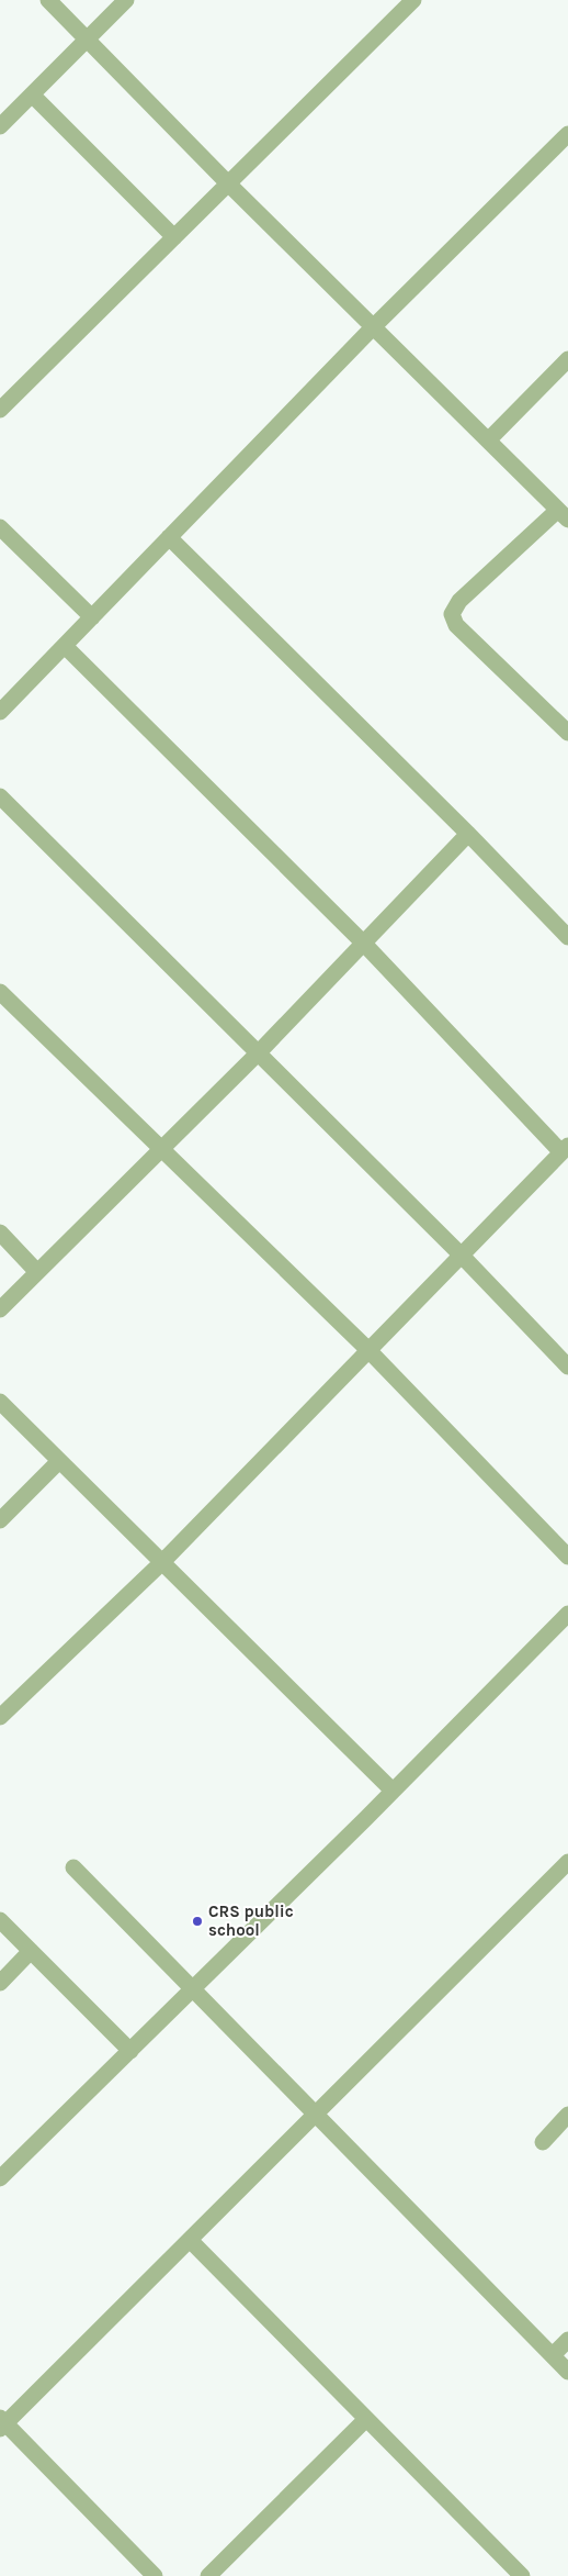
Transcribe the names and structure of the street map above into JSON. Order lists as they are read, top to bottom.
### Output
{
  "places": ["CRS public school"]
}
